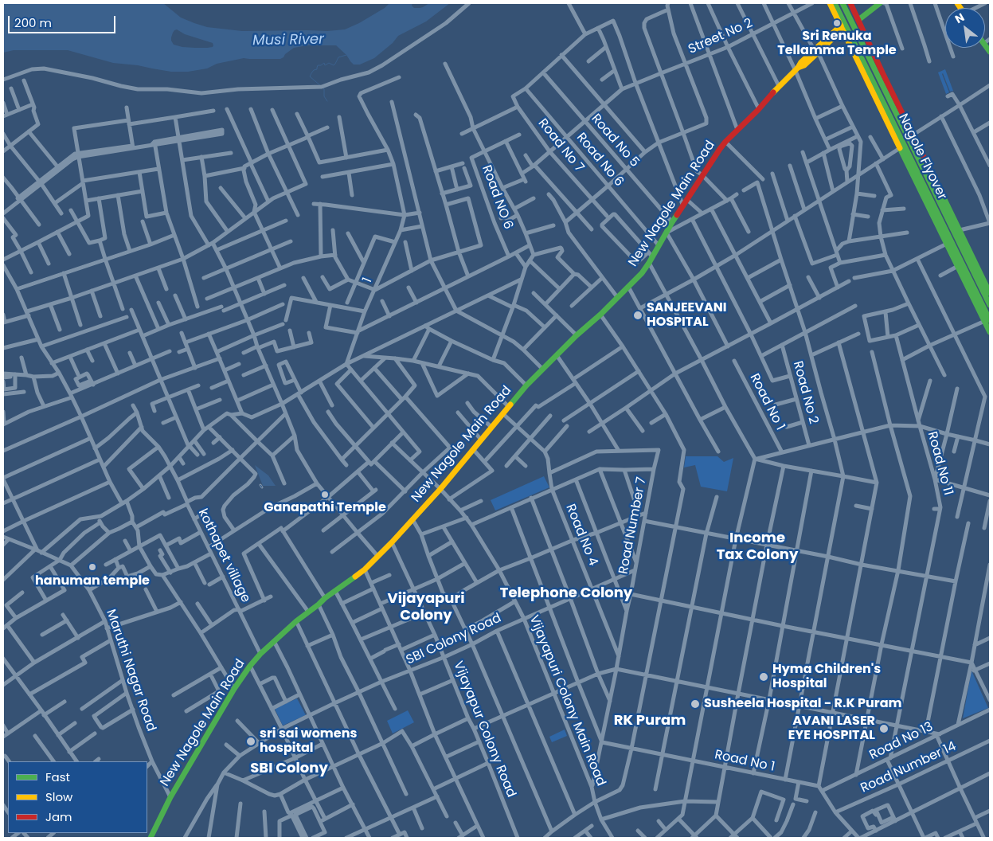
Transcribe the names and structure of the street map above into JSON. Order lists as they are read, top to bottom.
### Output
{
  "streets": {
    "main road": ["Nagole Flyover", "New Nagole Main Road"],
    "street": [
      "Street No 2",
      "Road No 5",
      "Road No 7",
      "Road No 6",
      "Road NO 6",
      "1",
      "Road No 2",
      "Road No 1",
      "Road No 11",
      "Road Number 7",
      "Road No 4",
      "kothapet village",
      "SBI Colony Road",
      "Maruthi Nagar Road",
      "Vijayapuri Colony Main Road",
      "Vijayapur Colony Road",
      "Road No 13",
      "Road Number 14"
    ]
  },
  "crossings": [
    ["Street No 2", "Road No 5"],
    ["Street No 2", "Road No 7"],
    ["Street No 2", "Road No 6"],
    ["Road No 5", "New Nagole Main Road"],
    ["Road No 6", "New Nagole Main Road"],
    ["New Nagole Main Road", "kothapet village"],
    ["New Nagole Main Road", "Maruthi Nagar Road"],
    ["New Nagole Main Road", "Vijayapuri Colony Main Road"],
    ["New Nagole Main Road", "Vijayapur Colony Road"],
    ["Road No 1", "Road Number 7"],
    ["Road No 11", "Road No 13"],
    ["Road Number 7", "Road No 4"],
    ["Road Number 7", "SBI Colony Road"],
    ["Road Number 7", "Vijayapuri Colony Main Road"],
    ["Road No 4", "SBI Colony Road"],
    ["SBI Colony Road", "Vijayapuri Colony Main Road"],
    ["SBI Colony Road", "Vijayapur Colony Road"]
  ],
  "districts": [
    "Income Tax Colony",
    "Telephone Colony",
    "Vijayapuri Colony",
    "RK Puram",
    "SBI Colony"
  ],
  "water": ["Musi River"],
  "places": [
    "Sri Renuka Tellamma Temple",
    "SANJEEVANI HOSPITAL",
    "Ganapathi Temple",
    "hanuman temple",
    "Hyma Children's Hospital",
    "Susheela Hospital - R.K Puram",
    "AVANI LASER EYE HOSPITAL",
    "sri sai womens hospital"
  ],
  "legend": ["Fast", "Slow", "Jam"],
  "scale_bar": "200 m",
  "north": "top left"
}
